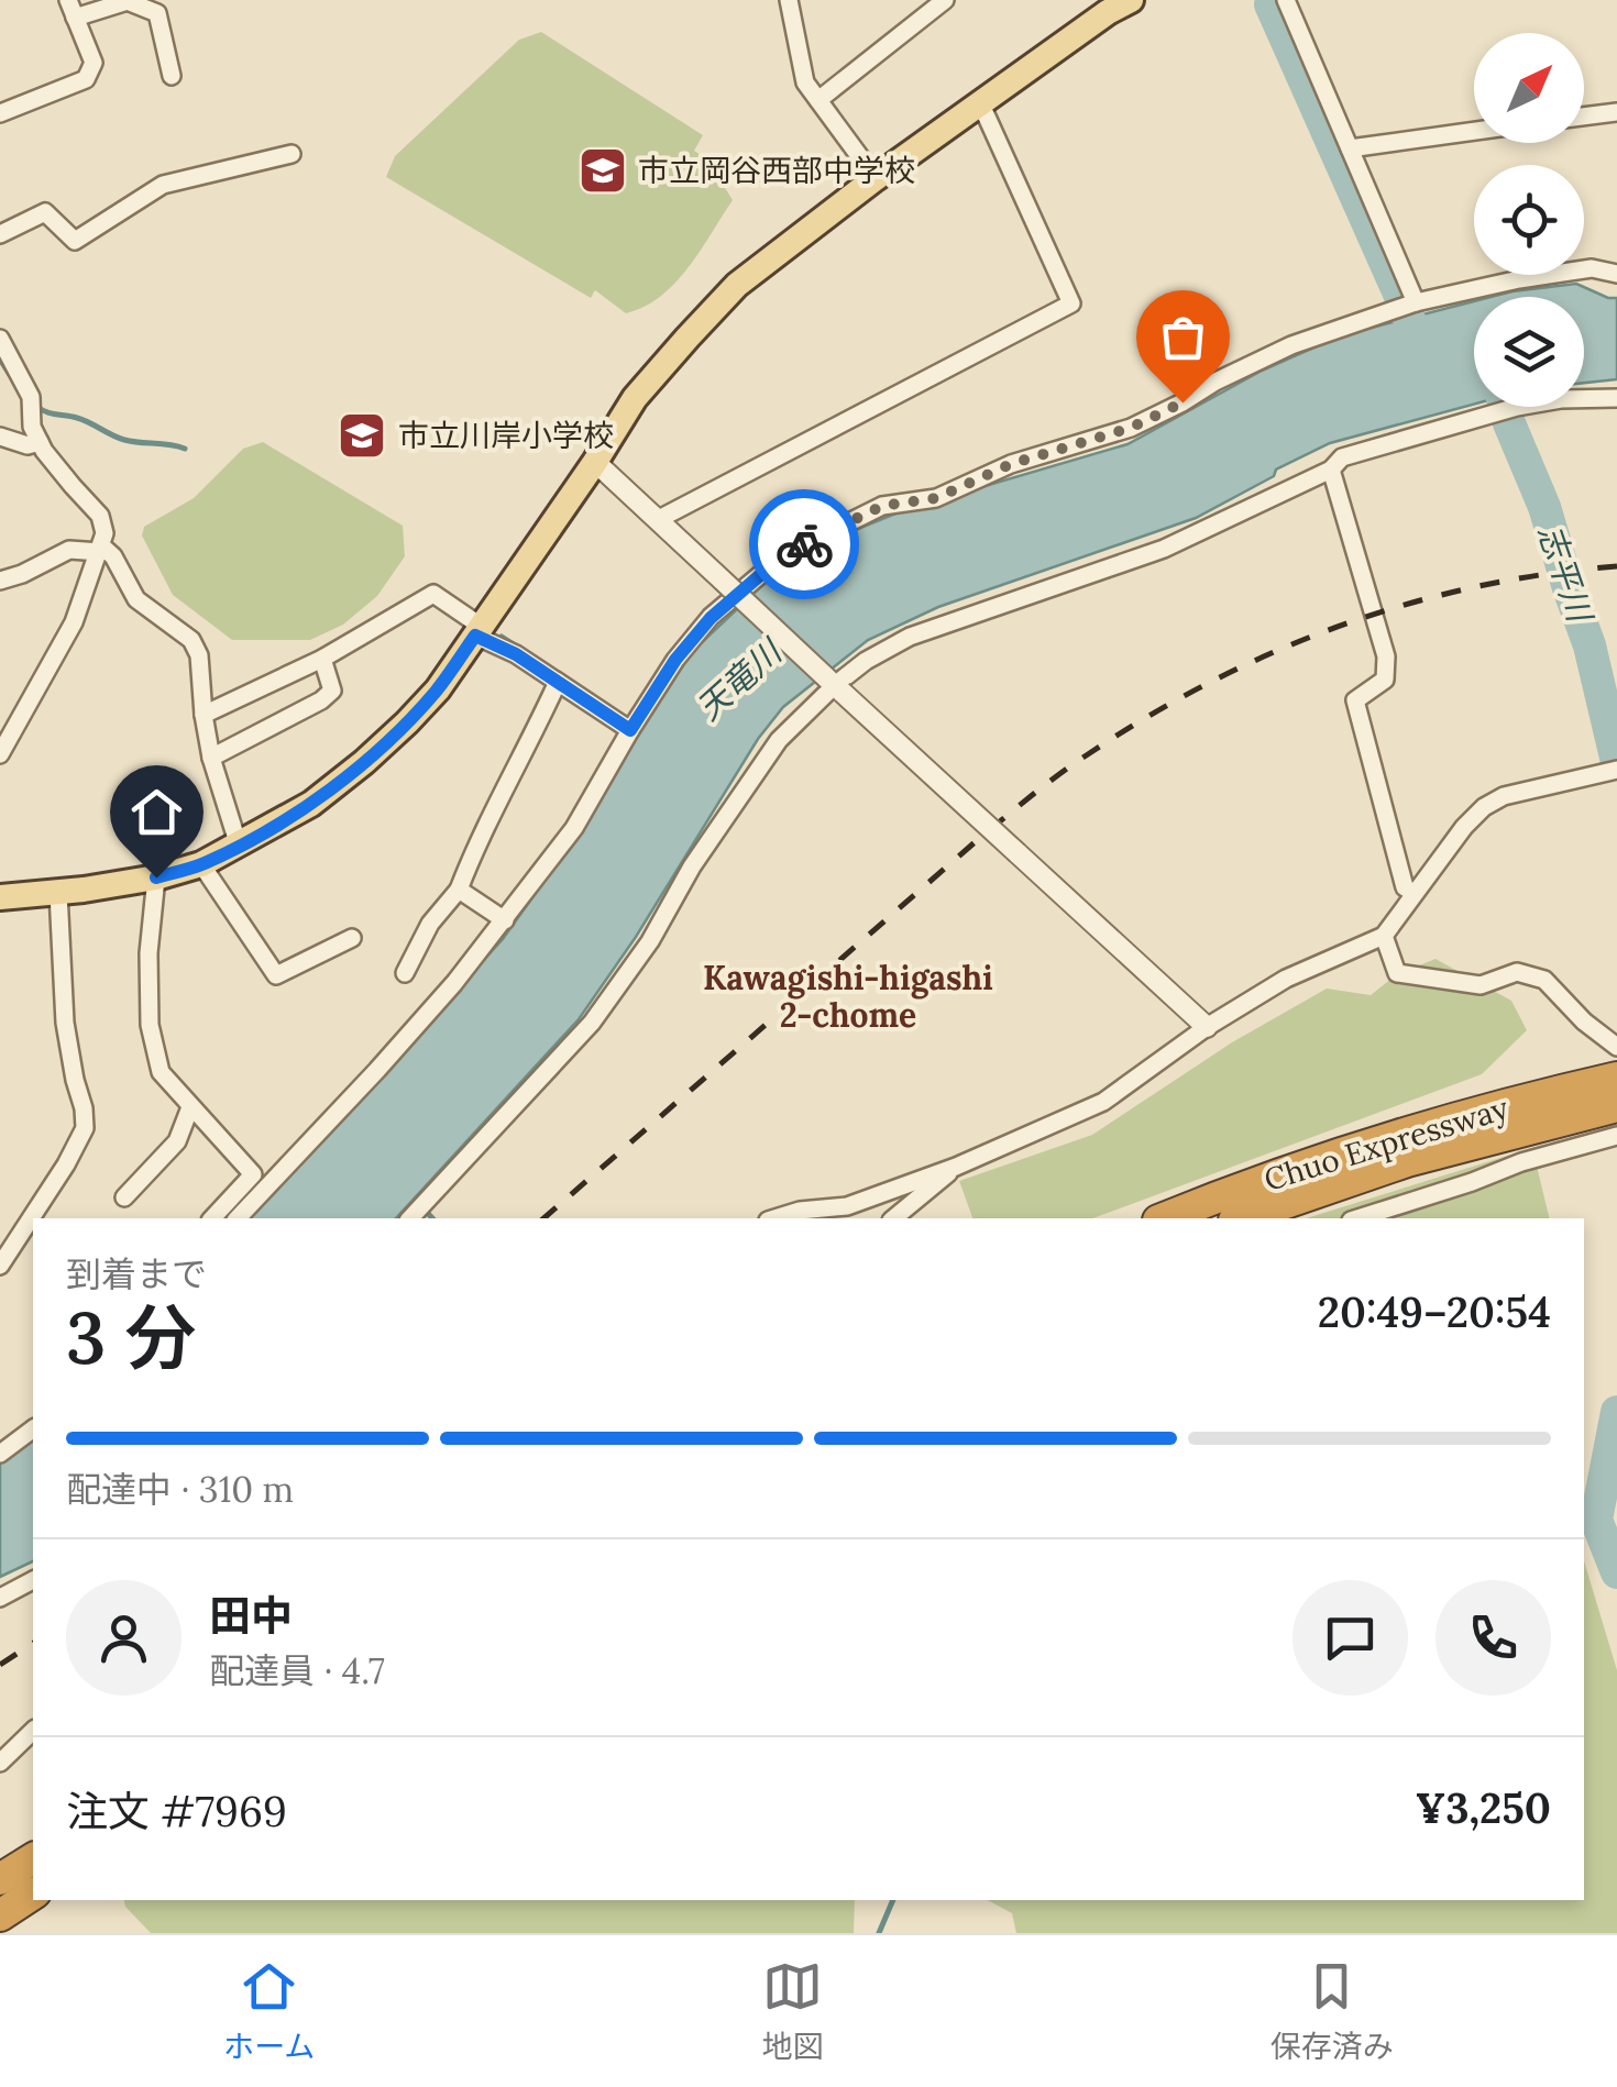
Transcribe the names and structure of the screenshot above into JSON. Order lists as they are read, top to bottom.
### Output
{
  "streets": {
    "highway": ["Chuo Expressway"]
  },
  "districts": ["Kawagishi-higashi 2-chome"],
  "water": ["志平川", "天竜川"],
  "places": {
    "school or university": ["市立岡谷西部中学校", "市立川岸小学校"]
  },
  "north": "top right",
  "page": {
    "heading": ["3 分", "到着まで", "20:49–20:54"],
    "panel": [
      "田中",
      "配達員 · 4.7",
      "注文 #7969",
      "¥3,250"
    ],
    "bar": "配達中 · 310 m",
    "tabs": ["ホーム", "地図", "保存済み"]
  }
}
